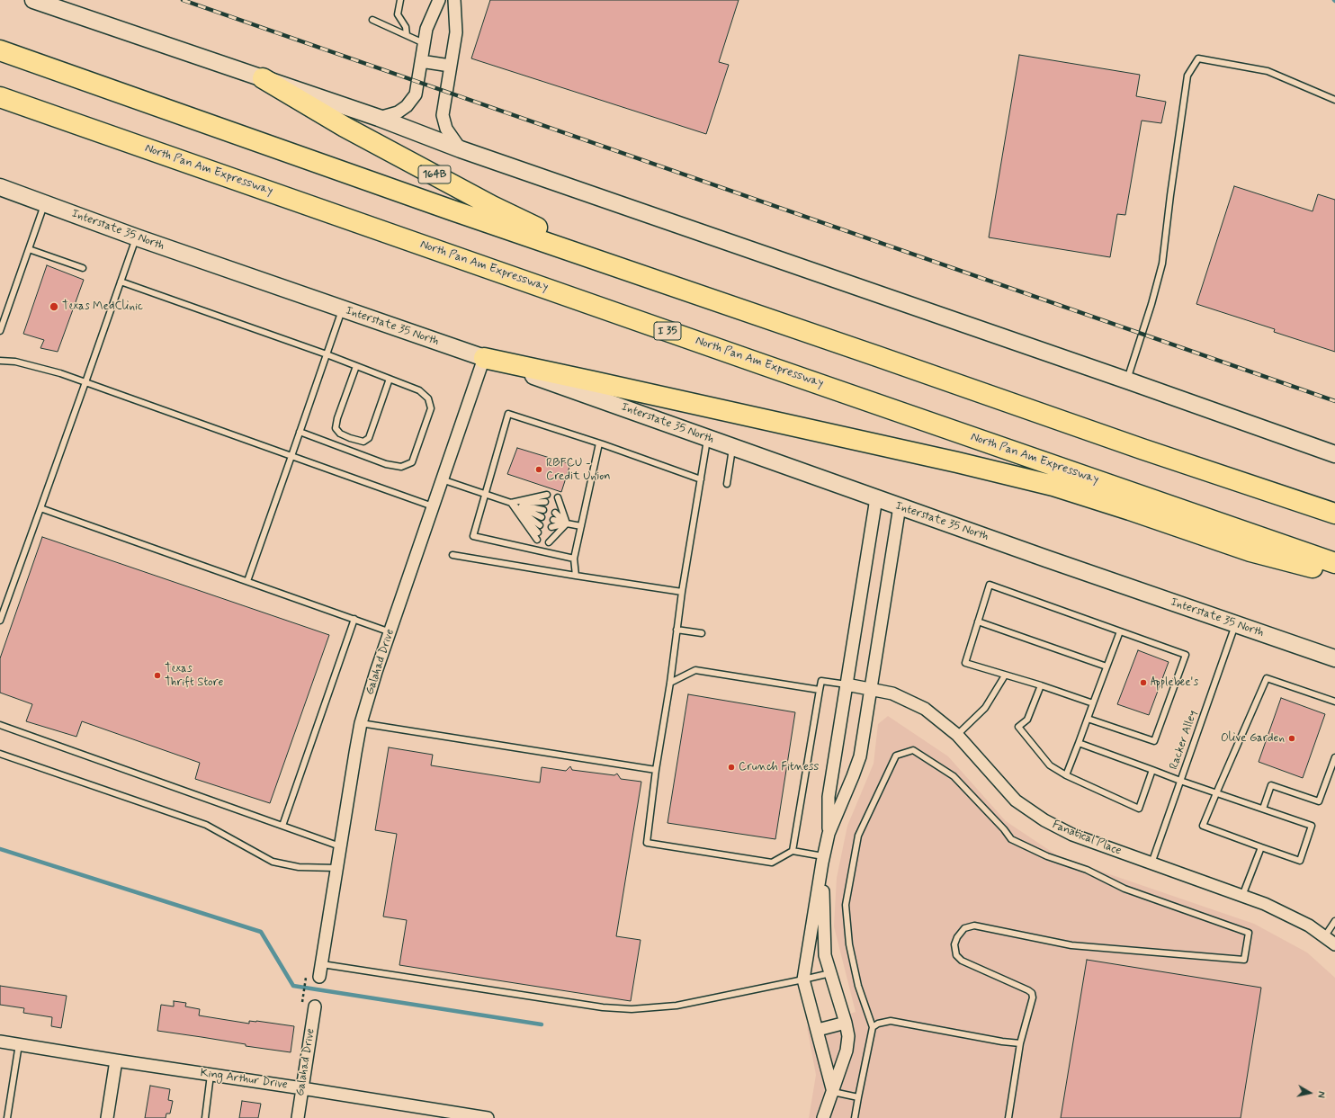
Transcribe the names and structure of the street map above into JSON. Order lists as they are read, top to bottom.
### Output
{
  "streets": {
    "highway": ["North Pan Am Expressway", "164B", "I 35"],
    "main road": ["Interstate 35 North"],
    "street": ["Galahad Drive", "Fanatical Place", "King Arthur Drive"],
    "lane": ["Racker Alley"]
  },
  "crossings": [
    ["Interstate 35 North", "Galahad Drive"],
    ["Interstate 35 North", "Racker Alley"],
    ["Galahad Drive", "King Arthur Drive"],
    ["Racker Alley", "Fanatical Place"]
  ],
  "places": [
    "Texas MedClinic",
    "RBFCU - Credit Union",
    "Texas Thrift Store",
    "Applebee's",
    "Olive Garden",
    "Crunch Fitness"
  ],
  "north": "right"
}
